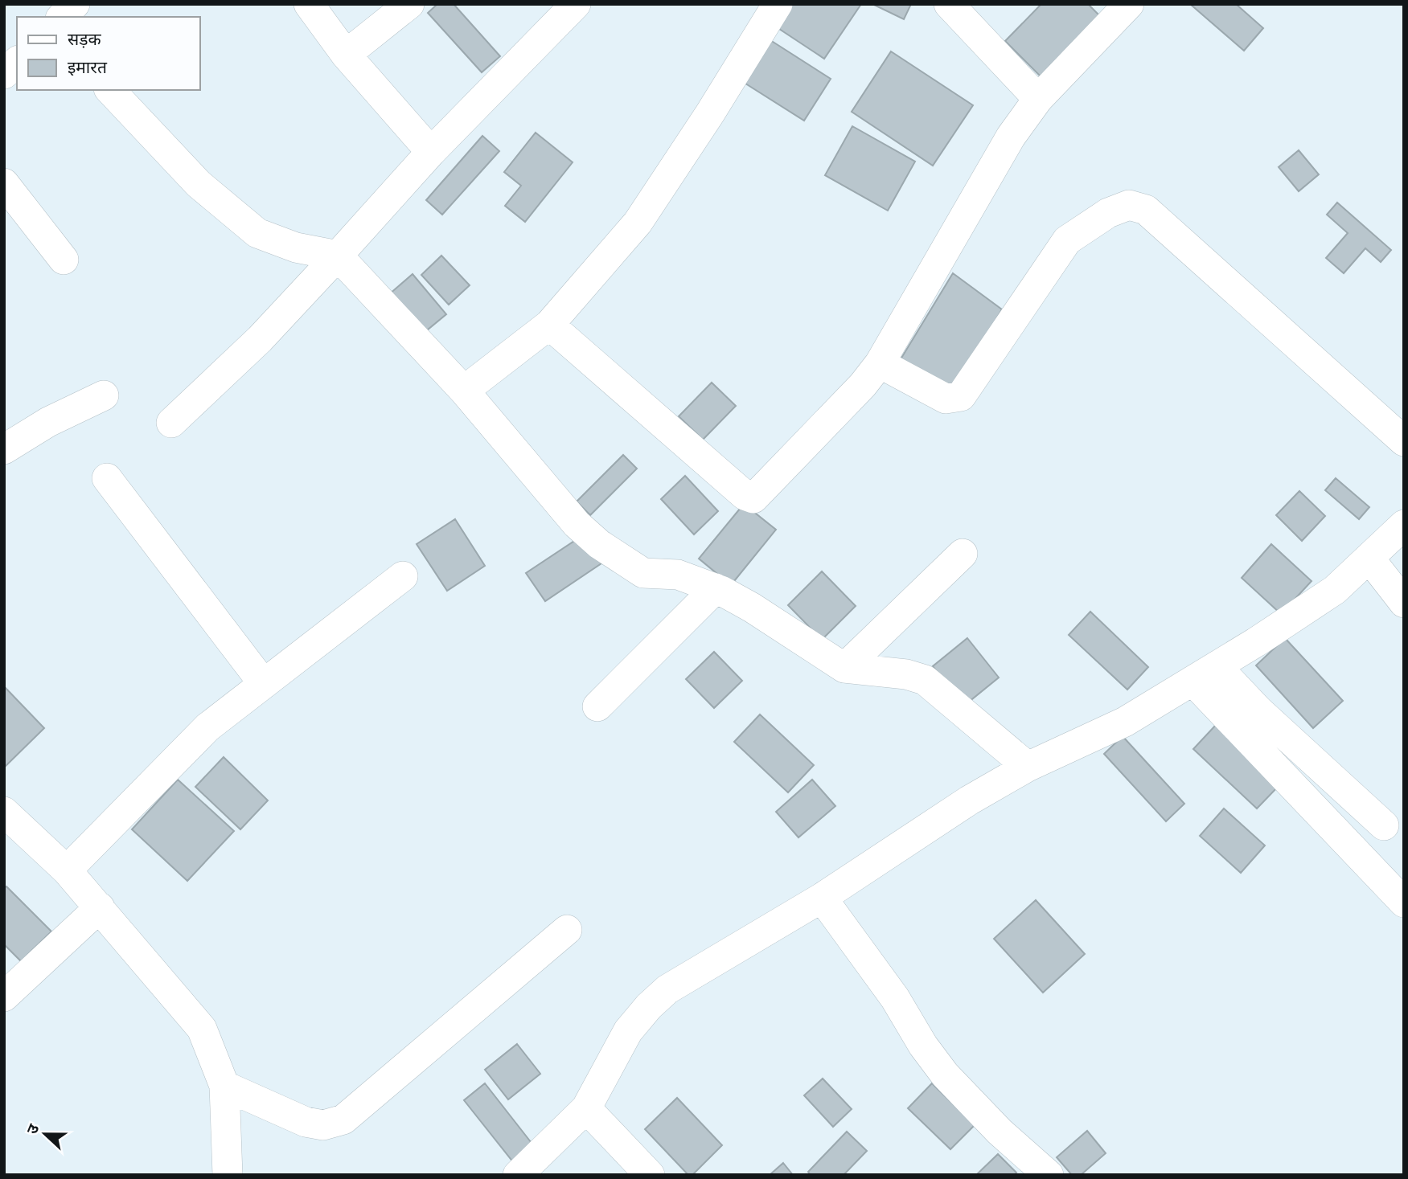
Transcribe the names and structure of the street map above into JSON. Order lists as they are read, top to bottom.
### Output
{
  "legend": ["सड़क", "इमारत"],
  "north": "left"
}
